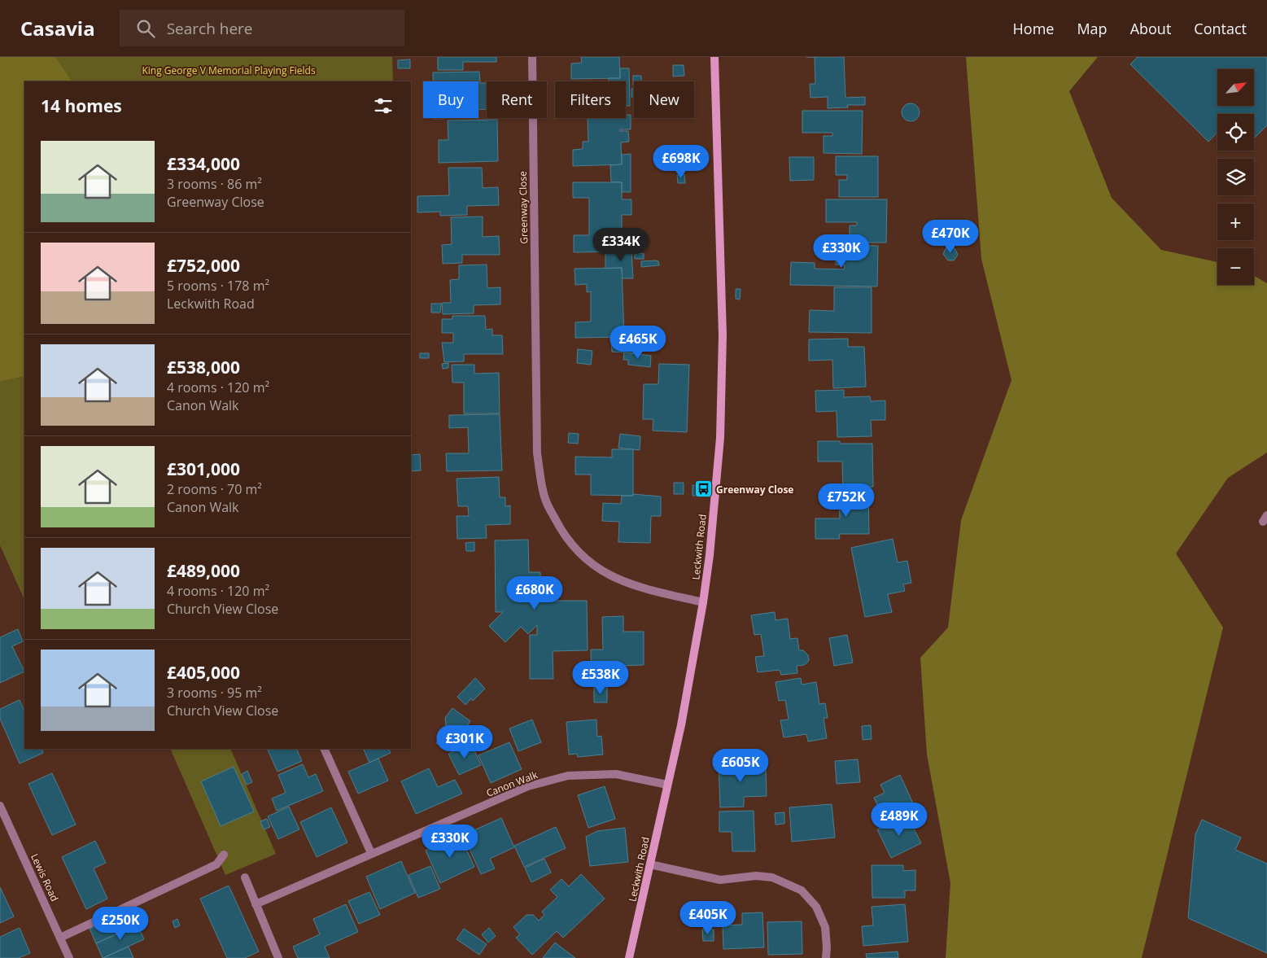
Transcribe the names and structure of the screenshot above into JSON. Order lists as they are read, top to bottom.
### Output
{
  "streets": {
    "main road": ["Leckwith Road"],
    "street": ["Greenway Close", "Canon Walk", "Lewis Road"]
  },
  "crossings": [
    ["Greenway Close", "Leckwith Road"],
    ["Leckwith Road", "Canon Walk"]
  ],
  "parks": ["King George V Memorial Playing Fields"],
  "places": {
    "bus stop": ["Greenway Close"]
  },
  "north": "top right",
  "page": {
    "header": "Casavia",
    "search": "Search here",
    "nav": [
      "Home",
      "Map",
      "About",
      "Contact"
    ],
    "map_buttons": ["+", "−"],
    "chip": [
      "Buy",
      "Rent",
      "Filters",
      "New"
    ],
    "heading": "14 homes",
    "list": [
      {
        "name": "£334,000",
        "note": "3 rooms · 86 m² · Greenway Close"
      },
      {
        "name": "£752,000",
        "note": "5 rooms · 178 m² · Leckwith Road"
      },
      {
        "name": "£538,000",
        "note": "4 rooms · 120 m² · Canon Walk"
      },
      {
        "name": "£301,000",
        "note": "2 rooms · 70 m² · Canon Walk"
      },
      {
        "name": "£489,000",
        "note": "4 rooms · 120 m² · Church View Close"
      },
      {
        "name": "£405,000",
        "note": "3 rooms · 95 m² · Church View Close"
      }
    ],
    "price": [
      "£698K",
      "£470K",
      "£334K",
      "£330K",
      "£465K",
      "£752K",
      "£680K",
      "£538K",
      "£301K",
      "£605K",
      "£489K",
      "£330K",
      "£405K",
      "£250K"
    ]
  }
}
